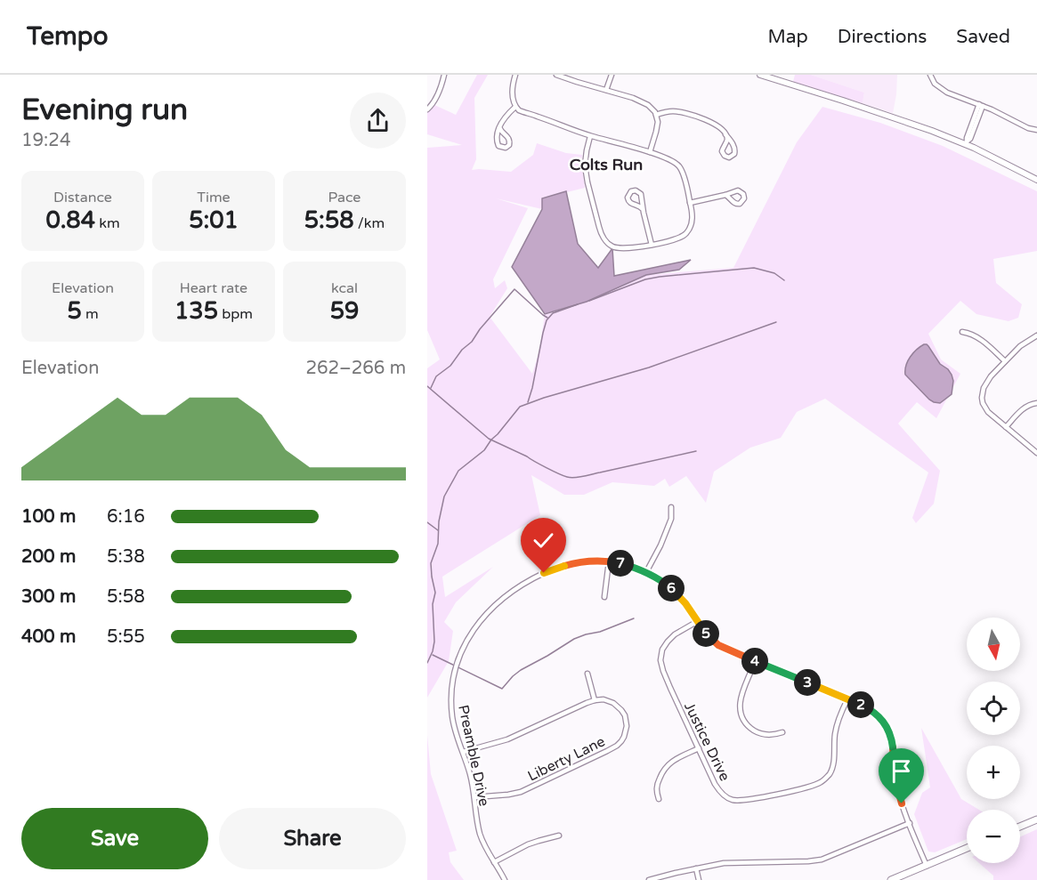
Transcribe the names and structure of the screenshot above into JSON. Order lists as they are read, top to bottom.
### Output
{
  "streets": {
    "street": ["Justice Drive", "Preamble Drive", "Liberty Lane"]
  },
  "crossings": [
    ["Justice Drive", "Preamble Drive"],
    ["Preamble Drive", "Liberty Lane"]
  ],
  "districts": ["Colts Run"],
  "north": "bottom",
  "page": {
    "header": "Tempo",
    "nav": ["Map", "Directions", "Saved"],
    "heading": ["Evening run", "19:24"],
    "stats": [
      ["Distance", "0.84 km"],
      ["Time", "5:01"],
      ["Pace", "5:58 /km"],
      ["Elevation", "5 m"],
      ["Heart rate", "135 bpm"],
      ["kcal", "59"]
    ],
    "chart": ["Elevation", "262–266 m"],
    "list": [
      {
        "name": "100 m",
        "note": "6:16"
      },
      {
        "name": "200 m",
        "note": "5:38"
      },
      {
        "name": "300 m",
        "note": "5:58"
      },
      {
        "name": "400 m",
        "note": "5:55"
      }
    ],
    "pins": [
      "7",
      "6",
      "5",
      "4",
      "3",
      "2"
    ],
    "map_buttons": ["+", "−"],
    "buttons": ["Save", "Share"]
  }
}
